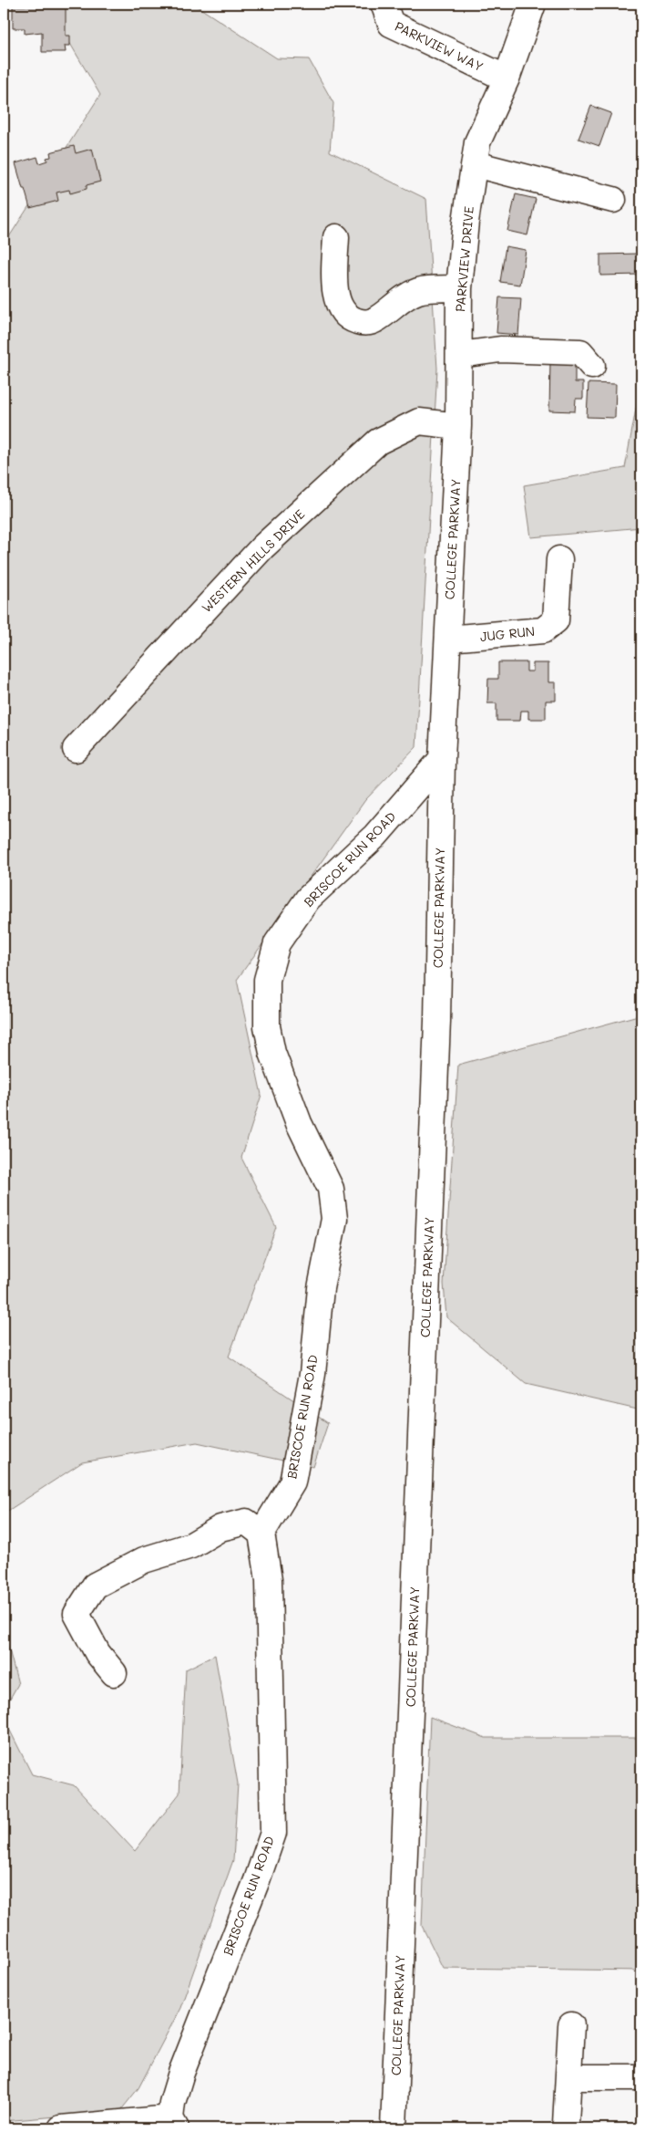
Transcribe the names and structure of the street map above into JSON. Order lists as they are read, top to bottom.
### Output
{
  "streets": {
    "street": [
      "PARKVIEW WAY",
      "PARKVIEW DRIVE",
      "COLLEGE PARKWAY",
      "WESTERN HILLS DRIVE",
      "JUG RUN",
      "BRISCOE RUN ROAD"
    ]
  },
  "crossings": [
    ["PARKVIEW WAY", "PARKVIEW DRIVE"],
    ["PARKVIEW DRIVE", "COLLEGE PARKWAY"],
    ["PARKVIEW DRIVE", "WESTERN HILLS DRIVE"],
    ["COLLEGE PARKWAY", "WESTERN HILLS DRIVE"],
    ["COLLEGE PARKWAY", "JUG RUN"],
    ["COLLEGE PARKWAY", "BRISCOE RUN ROAD"]
  ]
}
